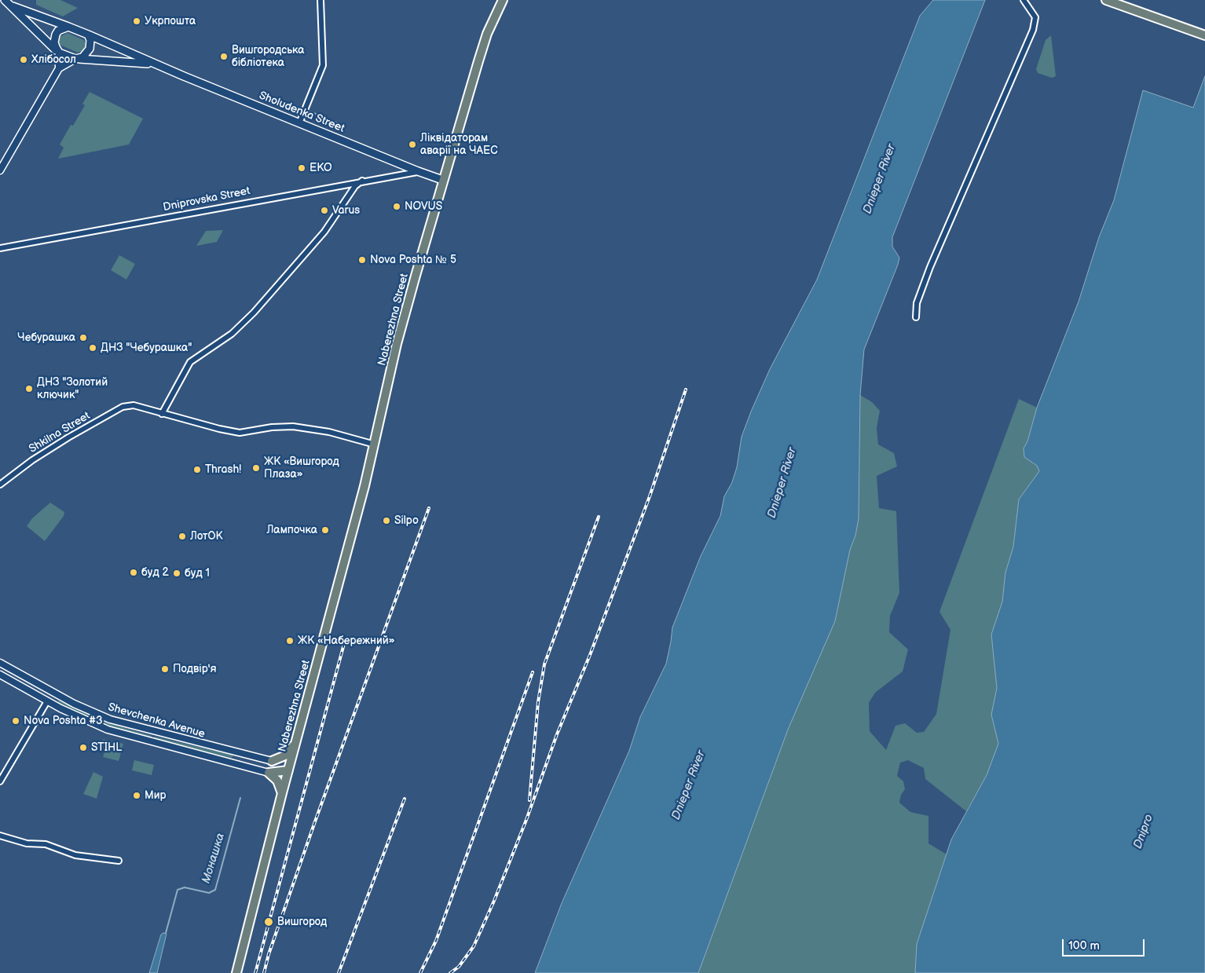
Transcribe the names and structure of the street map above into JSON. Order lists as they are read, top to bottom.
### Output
{
  "streets": {
    "main road": ["Sholudenka Street", "Naberezhna Street"],
    "street": ["Dniprovska Street", "Shkilna Street", "Shevchenka Avenue"]
  },
  "crossings": [
    ["Sholudenka Street", "Dniprovska Street"],
    ["Sholudenka Street", "Naberezhna Street"]
  ],
  "water": ["Dnieper River", "Dnipro", "Монашка"],
  "places": [
    "Укрпошта",
    "Вишгородська бібліотека",
    "Хлібосол",
    "Ліквідаторам аварії на ЧАЕС",
    "EKO",
    "NOVUS",
    "Varus",
    "Nova Poshta № 5",
    "Чебурашка",
    "ДНЗ \"Чебурашка\"",
    "ДНЗ \"Золотий ключик\"",
    "ЖК «Вишгород Плаза»",
    "Thrash!",
    "Silpo",
    "Лампочка",
    "ЛотОК",
    "буд 2",
    "буд 1",
    "ЖК «Набережний»",
    "Подвір'я",
    "Nova Poshta #3",
    "STIHL",
    "Мир",
    "Вишгород"
  ],
  "scale_bar": "100 m"
}
